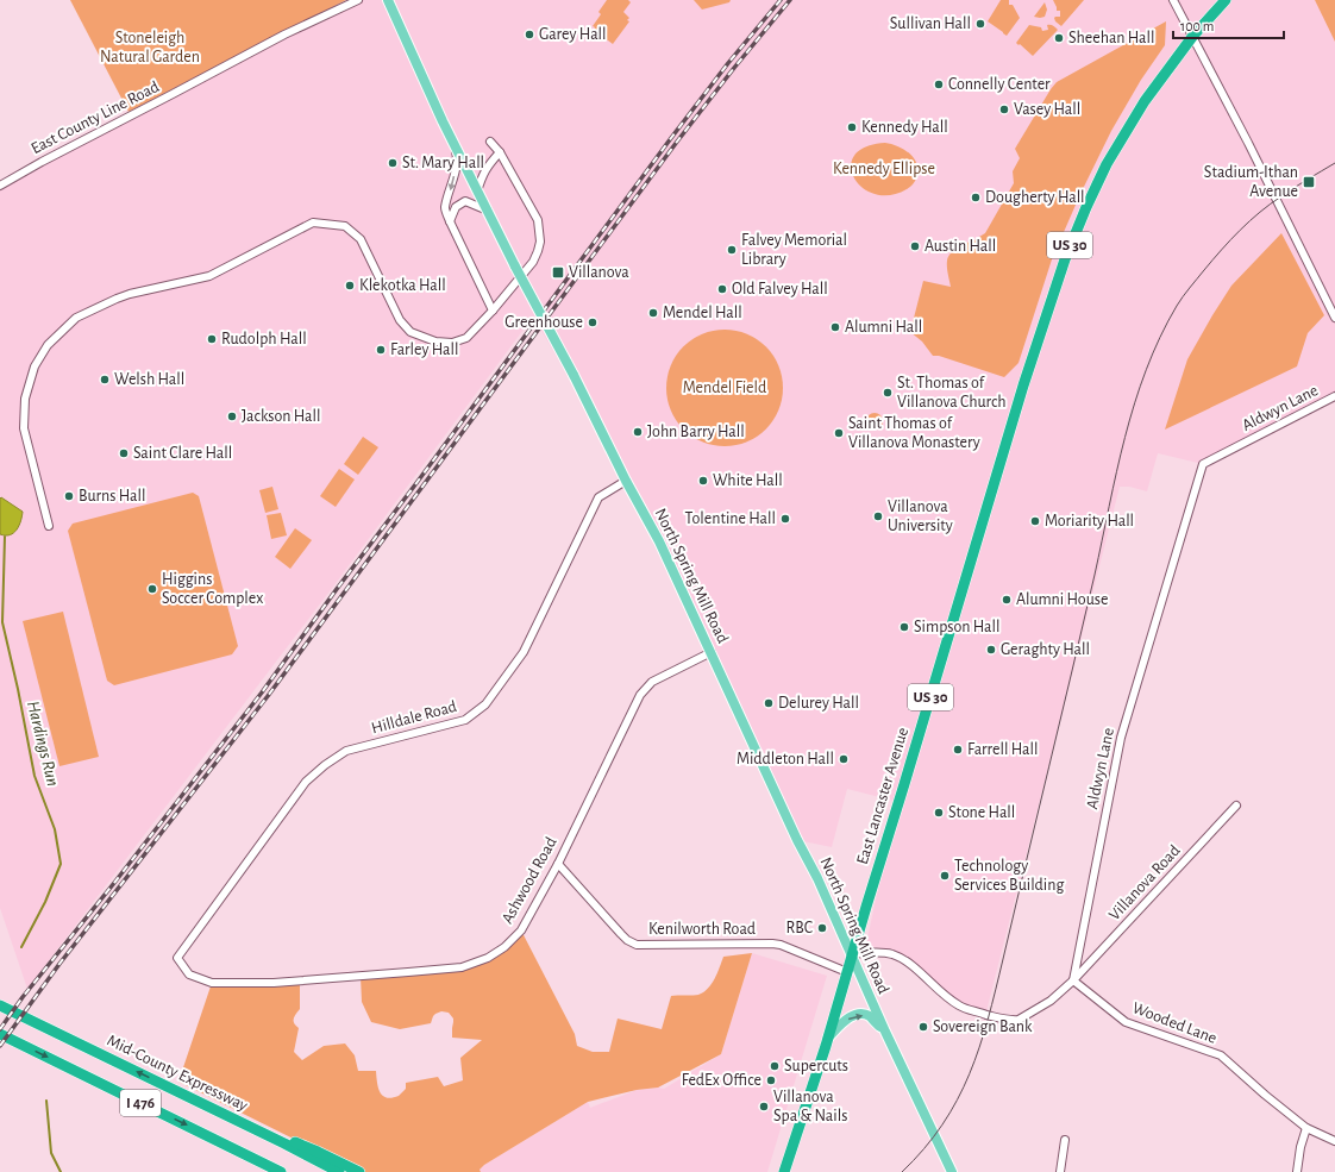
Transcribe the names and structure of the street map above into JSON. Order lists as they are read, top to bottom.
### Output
{
  "streets": {
    "highway": [
      "US 30",
      "East Lancaster Avenue",
      "Mid-County Expressway",
      "I 476"
    ],
    "main road": ["North Spring Mill Road"],
    "street": [
      "East County Line Road",
      "Aldwyn Lane",
      "Hilldale Road",
      "Ashwood Road",
      "Villanova Road",
      "Kenilworth Road",
      "Wooded Lane"
    ]
  },
  "crossings": [
    ["Aldwyn Lane", "Villanova Road"],
    ["Aldwyn Lane", "Wooded Lane"],
    ["North Spring Mill Road", "Hilldale Road"],
    ["North Spring Mill Road", "East Lancaster Avenue"],
    ["North Spring Mill Road", "Ashwood Road"],
    ["Hilldale Road", "Ashwood Road"],
    ["East Lancaster Avenue", "Kenilworth Road"],
    ["Ashwood Road", "Kenilworth Road"],
    ["Villanova Road", "Wooded Lane"]
  ],
  "water": ["Hardings Run"],
  "parks": ["Stoneleigh Natural Garden", "Kennedy Ellipse", "Mendel Field"],
  "places": {
    "other": [
      "Sullivan Hall",
      "Garey Hall",
      "Sheehan Hall",
      "Connelly Center",
      "Vasey Hall",
      "Kennedy Hall",
      "St. Mary Hall",
      "Dougherty Hall",
      "Austin Hall",
      "Falvey Memorial Library",
      "Klekotka Hall",
      "Old Falvey Hall",
      "Mendel Hall",
      "Greenhouse",
      "Alumni Hall",
      "Rudolph Hall",
      "Farley Hall",
      "Welsh Hall",
      "St. Thomas of Villanova Church",
      "Jackson Hall",
      "John Barry Hall",
      "Saint Thomas of Villanova Monastery",
      "Saint Clare Hall",
      "White Hall",
      "Burns Hall",
      "Villanova University",
      "Tolentine Hall",
      "Moriarity Hall",
      "Higgins Soccer Complex",
      "Alumni House",
      "Simpson Hall",
      "Geraghty Hall",
      "Delurey Hall",
      "Farrell Hall",
      "Middleton Hall",
      "Stone Hall",
      "Technology Services Building",
      "RBC",
      "Sovereign Bank",
      "Supercuts",
      "FedEx Office",
      "Villanova Spa & Nails"
    ],
    "transit": ["Stadium-Ithan Avenue", "Villanova"]
  },
  "scale_bar": "100 m"
}
